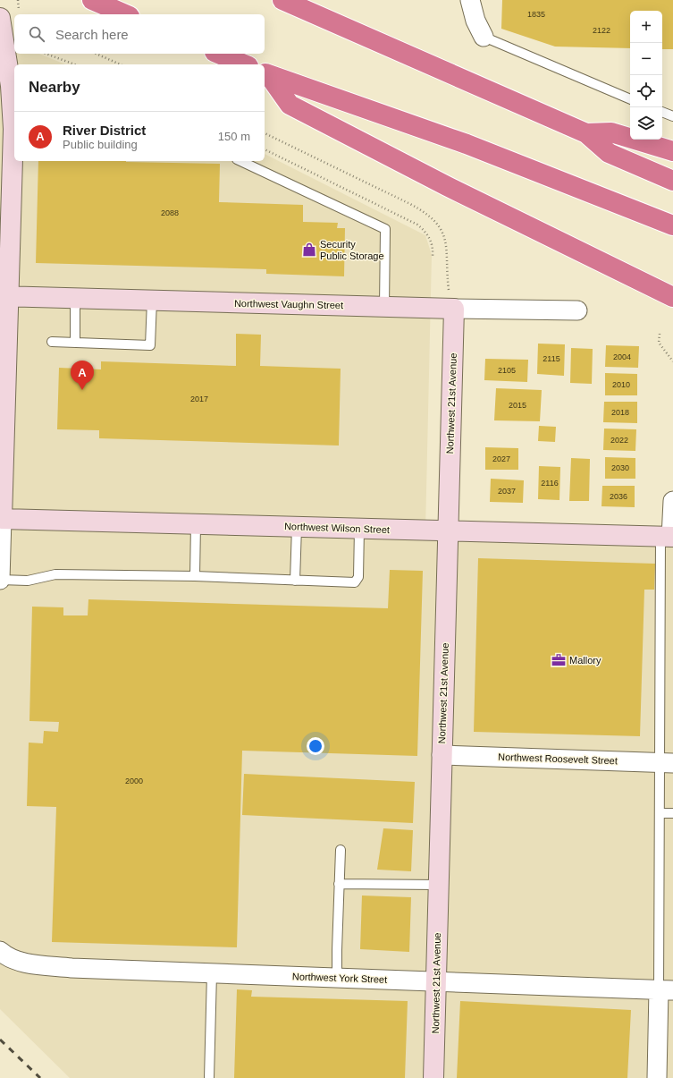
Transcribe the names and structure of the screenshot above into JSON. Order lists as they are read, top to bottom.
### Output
{
  "streets": {
    "street": [
      "Northwest Vaughn Street",
      "Northwest 21st Avenue",
      "Northwest Wilson Street",
      "Northwest Roosevelt Street",
      "Northwest York Street"
    ]
  },
  "crossings": [
    ["Northwest Vaughn Street", "Northwest 21st Avenue"],
    ["Northwest 21st Avenue", "Northwest Wilson Street"],
    ["Northwest 21st Avenue", "Northwest Roosevelt Street"],
    ["Northwest 21st Avenue", "Northwest York Street"]
  ],
  "places": {
    "shop": ["Security Public Storage"],
    "office": ["Mallory"]
  },
  "house_numbers": [
    "1835",
    "2122",
    "2088",
    "2004",
    "2115",
    "2105",
    "2010",
    "2017",
    "2015",
    "2018",
    "2022",
    "2027",
    "2030",
    "2116",
    "2037",
    "2036",
    "2000"
  ],
  "page": {
    "map_buttons": ["+", "−"],
    "search": "Search here",
    "heading": "Nearby",
    "list": [
      {
        "mark": "A",
        "name": "River District",
        "note": "Public building",
        "value": "150 m"
      }
    ],
    "pins": "A"
  }
}
